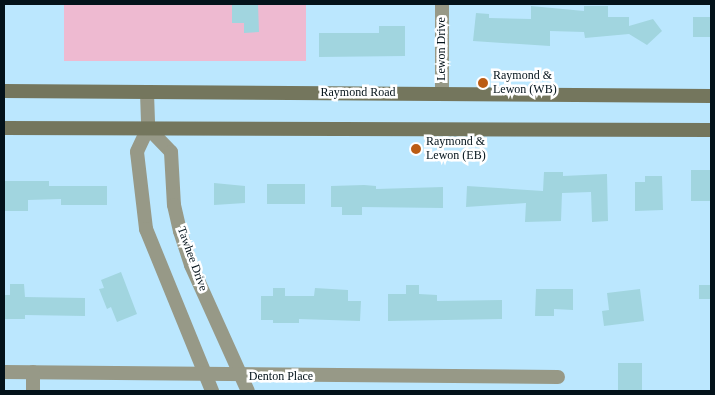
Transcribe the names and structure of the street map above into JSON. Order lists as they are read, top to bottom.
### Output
{
  "streets": {
    "main road": ["Raymond Road"],
    "street": ["Lewon Drive", "Tawhee Drive", "Denton Place"]
  },
  "crossings": [
    ["Lewon Drive", "Raymond Road"],
    ["Tawhee Drive", "Denton Place"]
  ],
  "places": ["Raymond & Lewon (WB)", "Raymond & Lewon (EB)"]
}
